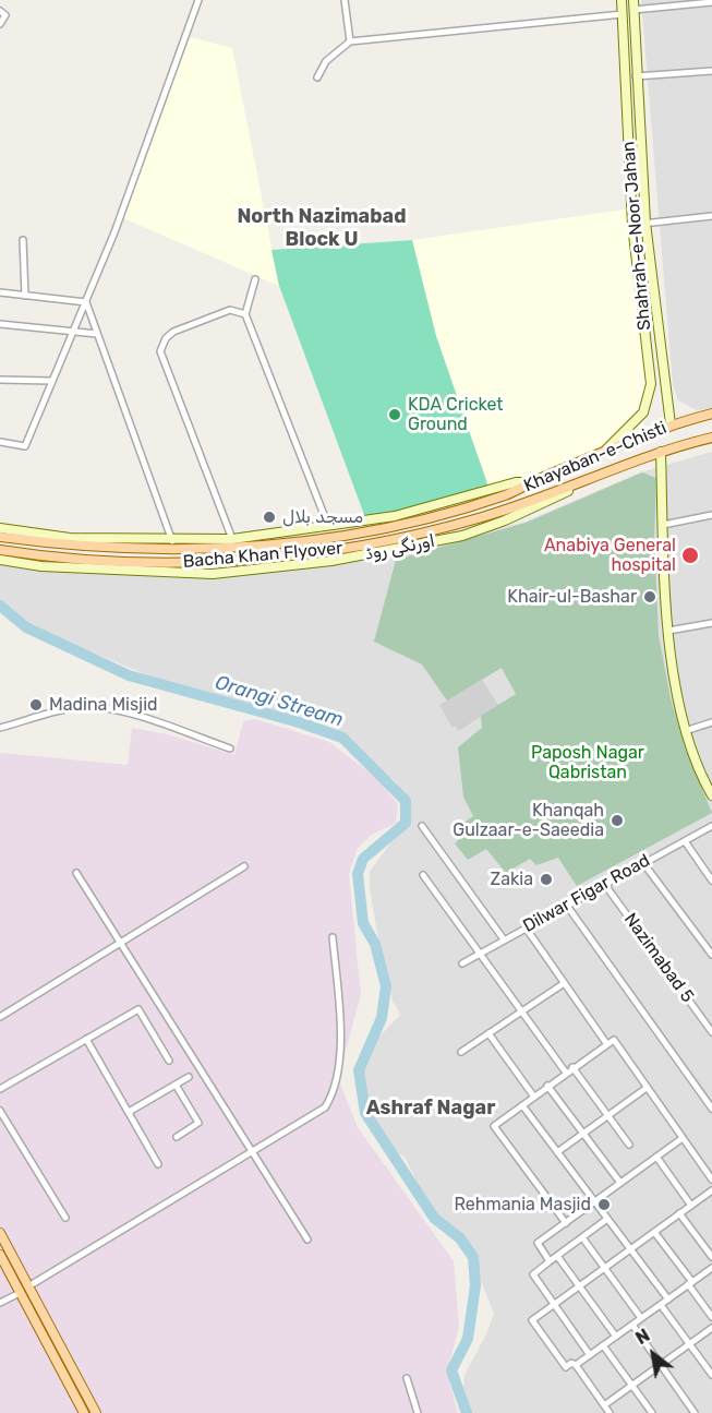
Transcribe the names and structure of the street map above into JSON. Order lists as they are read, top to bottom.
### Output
{
  "streets": {
    "main road": [
      "Shahrah-e-Noor Jahan",
      "Khayaban-e-Chisti",
      "اورنگی روڈ",
      "Bacha Khan Flyover"
    ],
    "street": ["Dilwar Figar Road", "Nazimabad 5"]
  },
  "crossings": [
    ["Shahrah-e-Noor Jahan", "Khayaban-e-Chisti"],
    ["Khayaban-e-Chisti", "اورنگی روڈ"],
    ["Khayaban-e-Chisti", "Bacha Khan Flyover"],
    ["Dilwar Figar Road", "Nazimabad 5"]
  ],
  "districts": ["North Nazimabad Block U", "Ashraf Nagar"],
  "water": ["Orangi Stream"],
  "parks": ["Paposh Nagar Qabristan"],
  "places": [
    "KDA Cricket Ground",
    "مسجد بلال",
    "Anabiya General hospital",
    "Khair-ul-Bashar",
    "Madina Misjid",
    "Khanqah Gulzaar-e-Saeedia",
    "Zakia",
    "Rehmania Masjid"
  ],
  "north": "top left"
}
